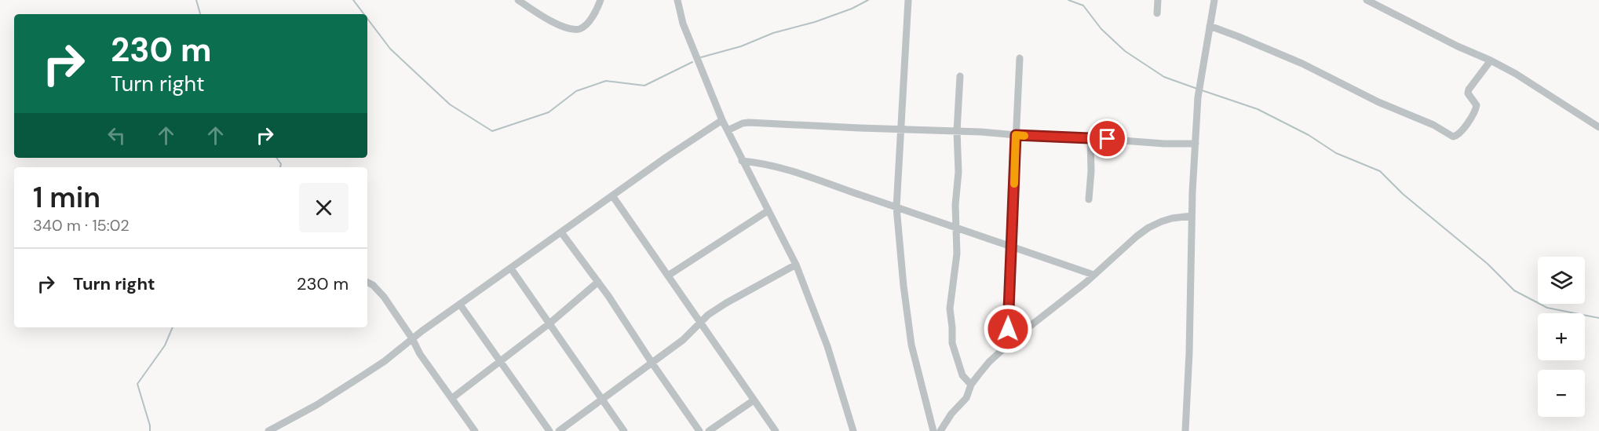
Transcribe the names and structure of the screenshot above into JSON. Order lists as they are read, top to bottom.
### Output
{
  "page": {
    "turn": ["230 m", "Turn right"],
    "heading": ["1 min", "340 m · 15:02"],
    "list": [
      {
        "name": "Turn right",
        "value": "230 m"
      }
    ],
    "map_buttons": ["+", "−"]
  }
}
